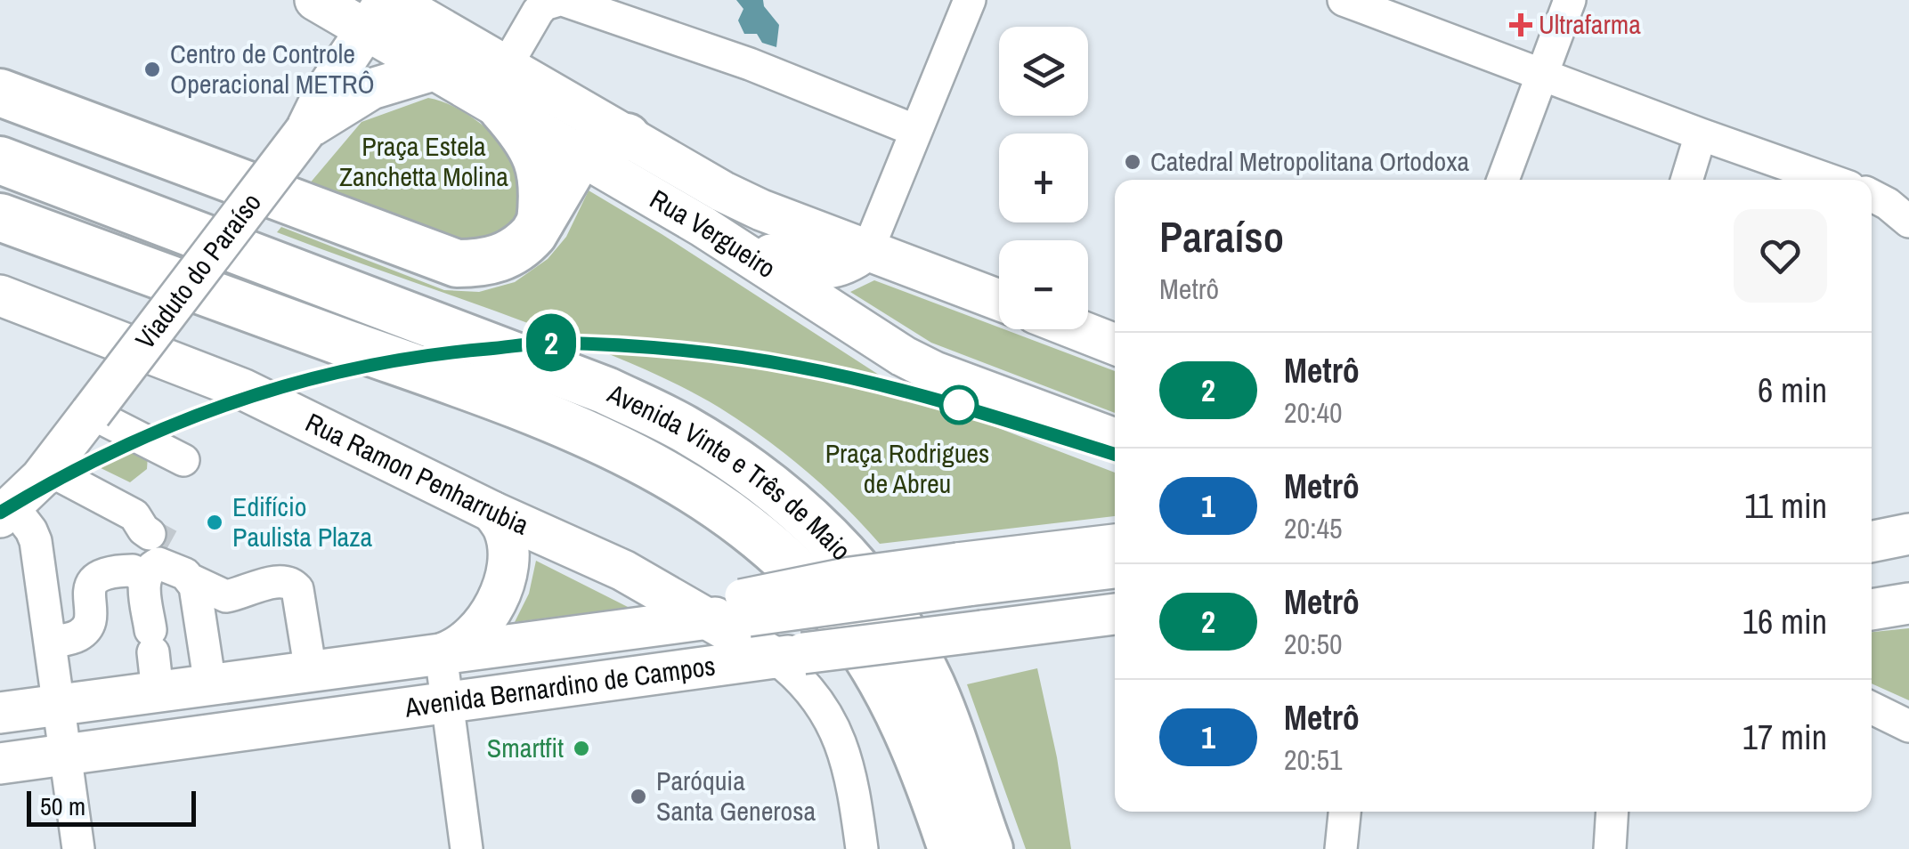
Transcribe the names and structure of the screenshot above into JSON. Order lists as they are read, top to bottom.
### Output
{
  "streets": {
    "highway": ["Avenida Vinte e Três de Maio"],
    "main road": [
      "Rua Vergueiro",
      "Viaduto do Paraíso",
      "Rua Ramon Penharrubia",
      "Avenida Bernardino de Campos"
    ]
  },
  "crossings": [
    ["Rua Ramon Penharrubia", "Avenida Bernardino de Campos"]
  ],
  "parks": ["Praça Estela Zanchetta Molina", "Praça Rodrigues de Abreu"],
  "places": {
    "health": ["Ultrafarma"],
    "other": [
      "Centro de Controle Operacional METRÔ",
      "Catedral Metropolitana Ortodoxa",
      "Edifício Paulista Plaza",
      "Smartfit",
      "Paróquia Santa Generosa"
    ]
  },
  "lines": ["metro line 2"],
  "scale_bar": "50 m",
  "page": {
    "on_map": "2",
    "map_buttons": ["+", "−"],
    "heading": ["Paraíso", "Metrô"],
    "list": [
      {
        "mark": "2",
        "name": "Metrô",
        "note": "20:40",
        "value": "6 min"
      },
      {
        "mark": "1",
        "name": "Metrô",
        "note": "20:45",
        "value": "11 min"
      },
      {
        "mark": "2",
        "name": "Metrô",
        "note": "20:50",
        "value": "16 min"
      },
      {
        "mark": "1",
        "name": "Metrô",
        "note": "20:51",
        "value": "17 min"
      }
    ],
    "scale": "50 m"
  }
}
